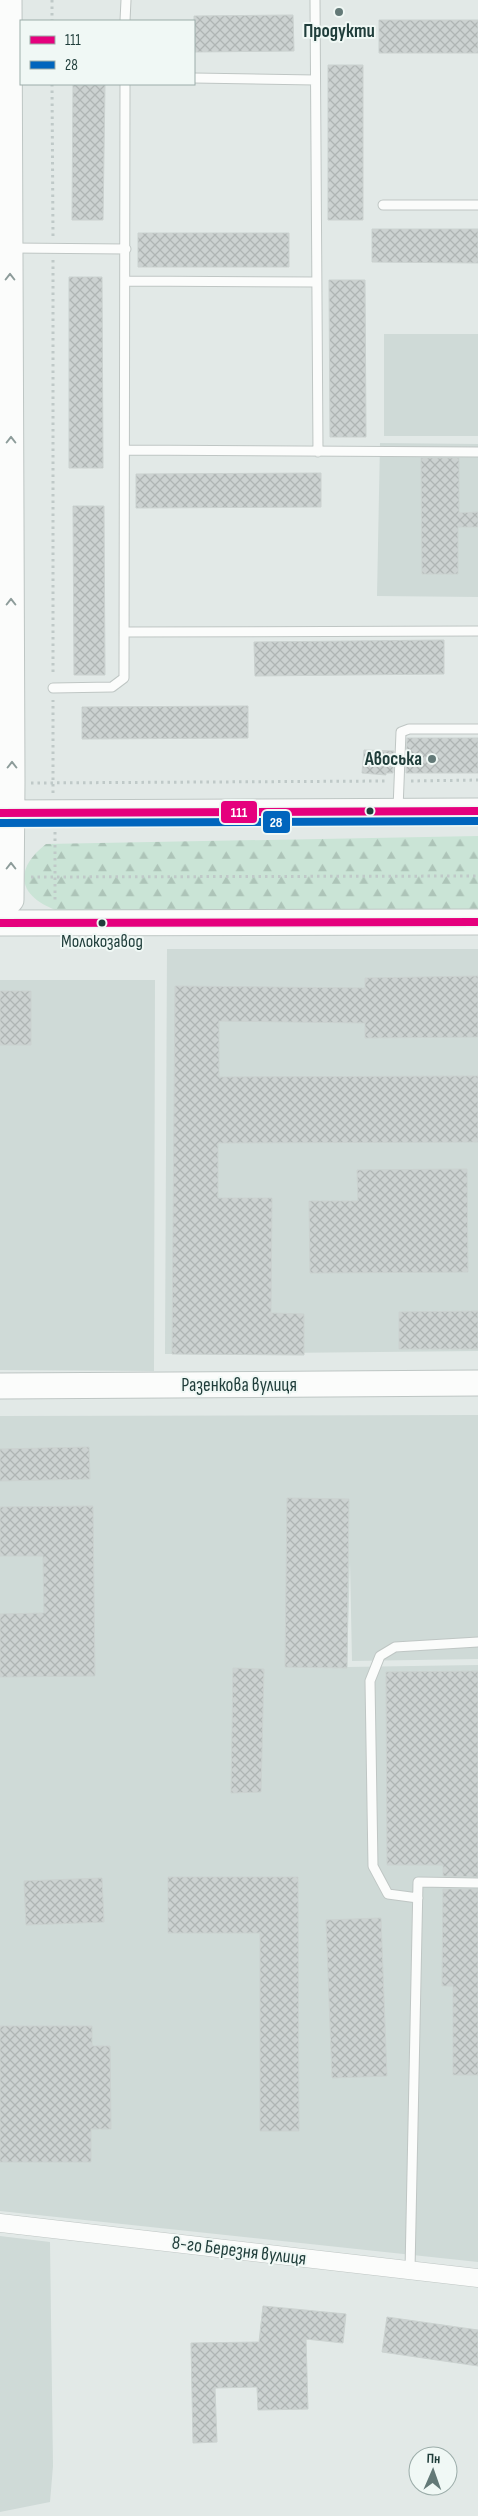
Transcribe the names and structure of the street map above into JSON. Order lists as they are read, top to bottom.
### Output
{
  "streets": {
    "main road": ["Разенкова вулиця"],
    "street": ["8-го Березня вулиця"]
  },
  "places": ["Продукти", "Авоська", "Молокозавод"],
  "lines": ["transit line 111", "transit line 28"],
  "legend": ["111", "28"],
  "north": "top"
}
